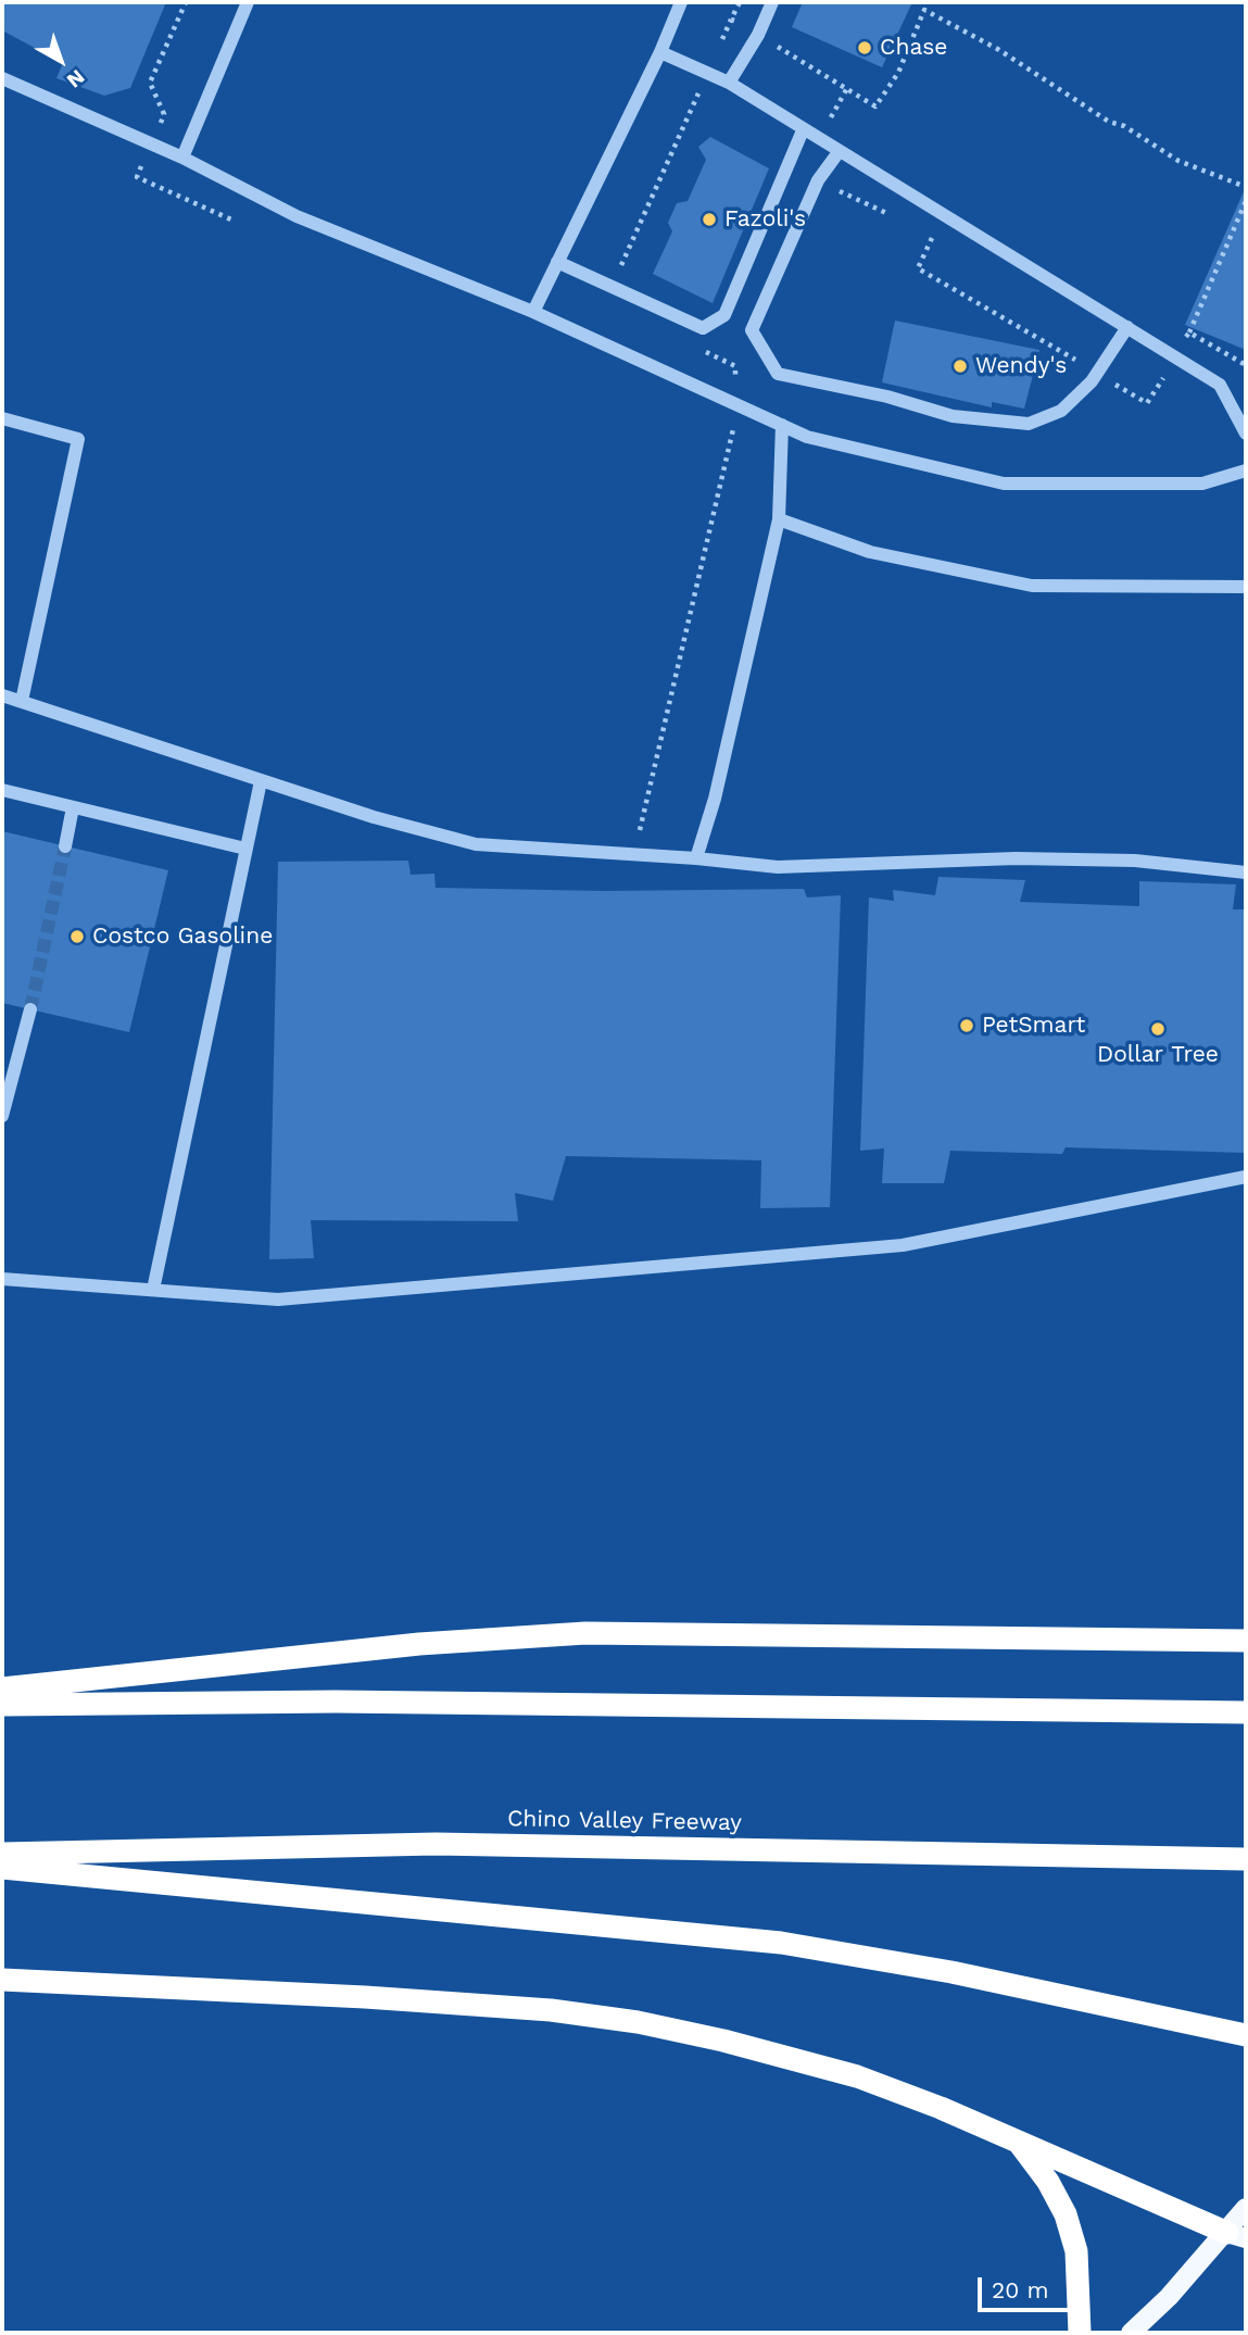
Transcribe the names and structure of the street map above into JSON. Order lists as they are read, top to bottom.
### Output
{
  "streets": {
    "highway": ["Chino Valley Freeway"]
  },
  "places": [
    "Chase",
    "Fazoli's",
    "Wendy's",
    "Costco Gasoline",
    "PetSmart",
    "Dollar Tree"
  ],
  "scale_bar": "20 m",
  "north": "bottom right"
}
